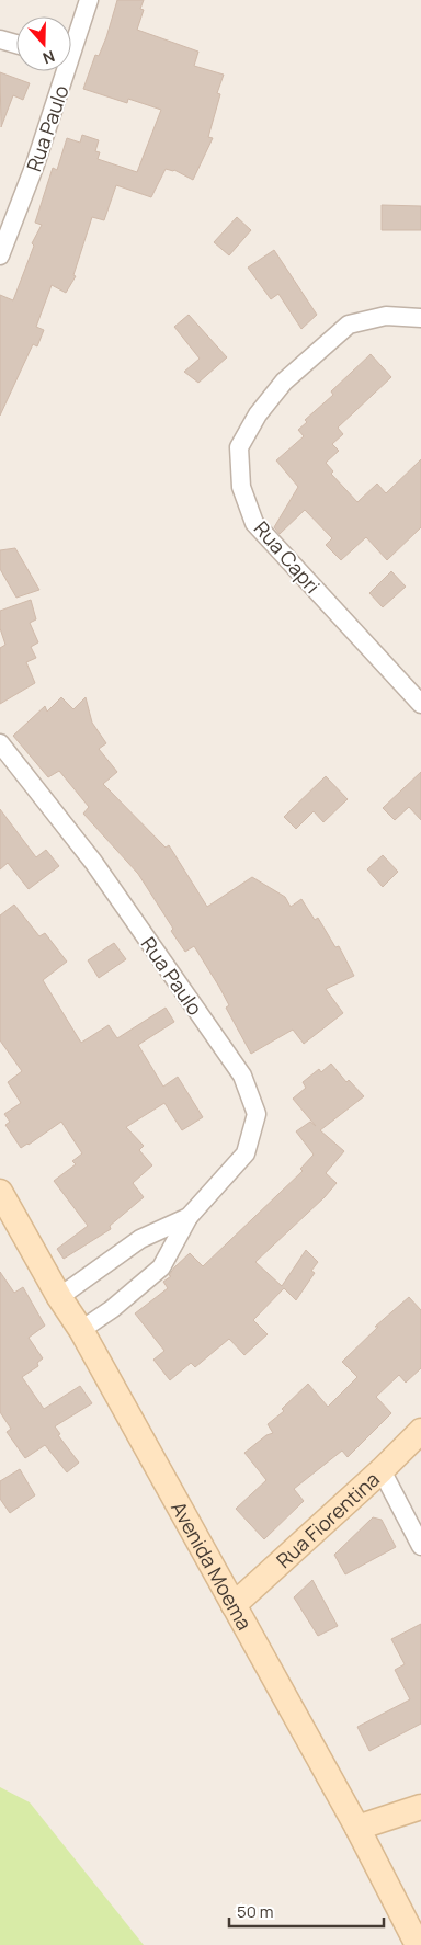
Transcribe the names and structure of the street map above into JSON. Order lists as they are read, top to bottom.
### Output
{
  "streets": {
    "main road": ["Rua Fiorentina", "Avenida Moema"],
    "street": ["Rua Paulo", "Rua Capri"]
  },
  "crossings": [
    ["Rua Paulo", "Avenida Moema"],
    ["Rua Fiorentina", "Avenida Moema"]
  ],
  "scale_bar": "50 m",
  "north": "bottom"
}
